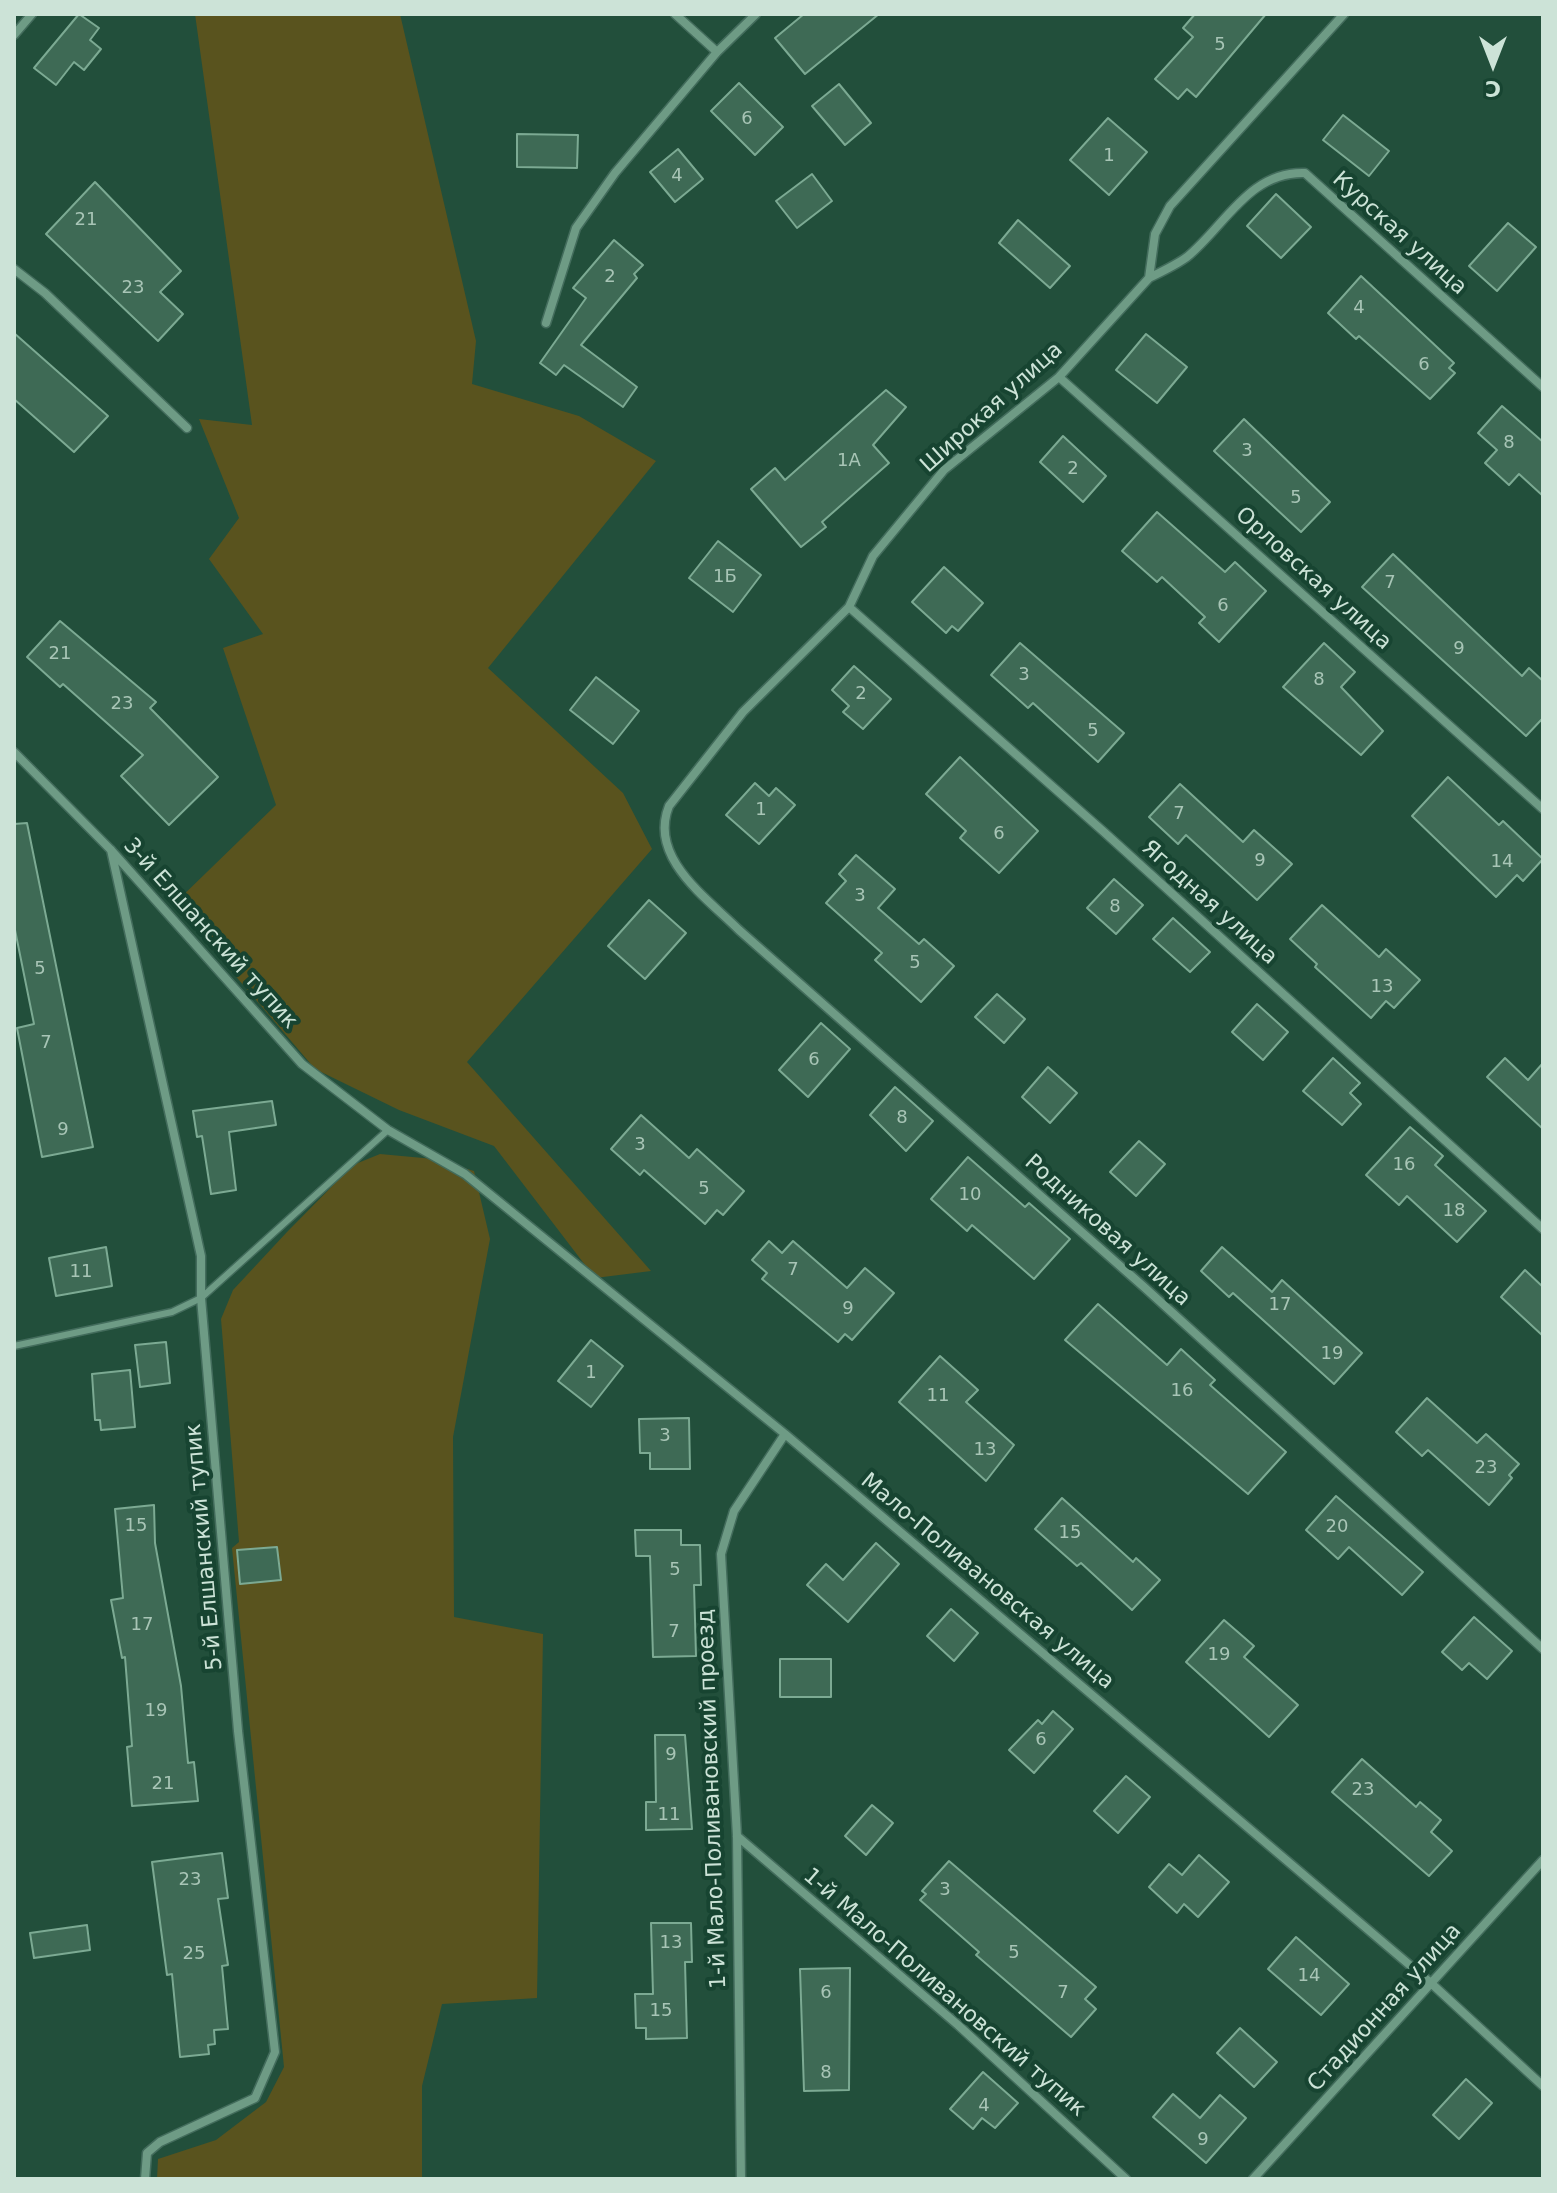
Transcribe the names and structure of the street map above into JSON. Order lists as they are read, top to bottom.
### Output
{
  "streets": {
    "street": [
      "Курская улица",
      "Широкая улица",
      "Орловская улица",
      "Ягодная улица",
      "3-й Елшанский тупик",
      "Родниковая улица",
      "5-й Елшанский тупик",
      "Мало-Поливановская улица",
      "1-й Мало-Поливановский проезд",
      "1-й Мало-Поливановский тупик",
      "Стадионная улица"
    ]
  },
  "crossings": [
    ["Курская улица", "Широкая улица"],
    ["Широкая улица", "Орловская улица"],
    ["Широкая улица", "Ягодная улица"],
    ["Широкая улица", "Родниковая улица"],
    ["3-й Елшанский тупик", "5-й Елшанский тупик"],
    ["3-й Елшанский тупик", "Мало-Поливановская улица"],
    ["Мало-Поливановская улица", "1-й Мало-Поливановский проезд"],
    ["Мало-Поливановская улица", "Стадионная улица"],
    ["1-й Мало-Поливановский проезд", "1-й Мало-Поливановский тупик"]
  ],
  "house_numbers": [
    "5",
    "6",
    "1",
    "4",
    "21",
    "2",
    "23",
    "4",
    "6",
    "8",
    "3",
    "1А",
    "2",
    "5",
    "1Б",
    "7",
    "6",
    "9",
    "21",
    "3",
    "8",
    "2",
    "23",
    "5",
    "1",
    "7",
    "6",
    "9",
    "14",
    "3",
    "8",
    "5",
    "5",
    "13",
    "7",
    "6",
    "8",
    "9",
    "3",
    "16",
    "5",
    "10",
    "18",
    "7",
    "11",
    "17",
    "9",
    "19",
    "1",
    "16",
    "11",
    "3",
    "13",
    "23",
    "15",
    "20",
    "15",
    "5",
    "17",
    "7",
    "19",
    "19",
    "6",
    "9",
    "21",
    "23",
    "11",
    "23",
    "3",
    "13",
    "5",
    "25",
    "14",
    "6",
    "7",
    "15",
    "8",
    "4",
    "9"
  ],
  "north": "bottom"
}
